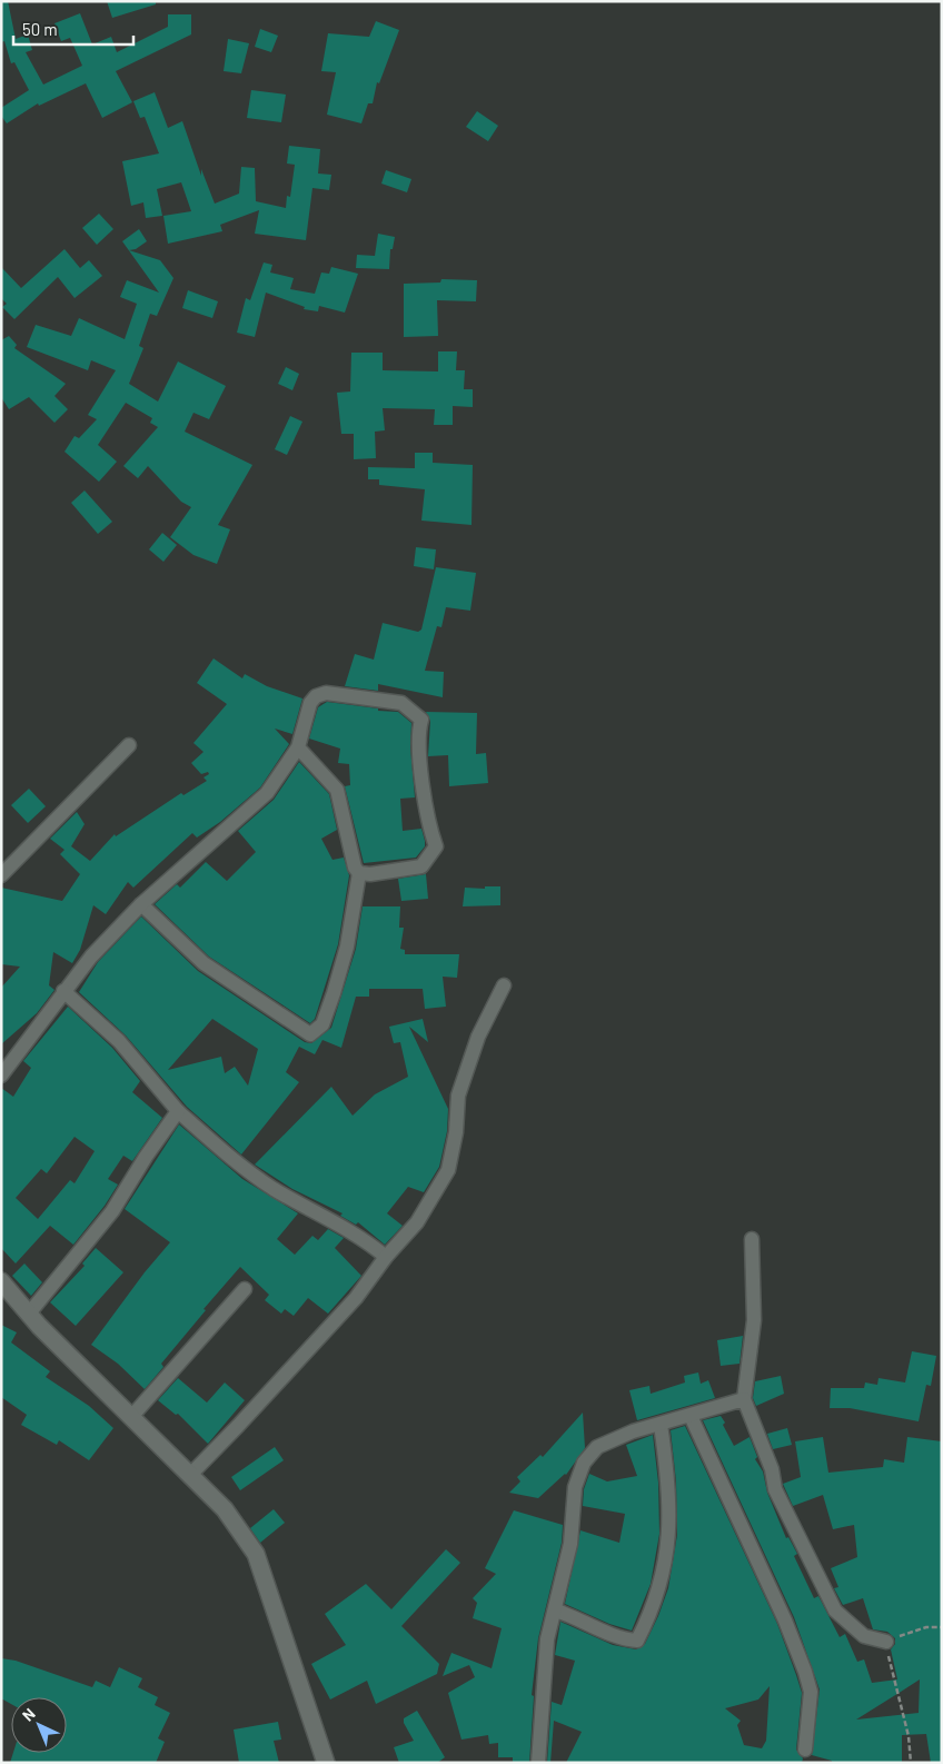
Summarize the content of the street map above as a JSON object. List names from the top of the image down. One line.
{"scale_bar":"50 m","north":"top left"}
